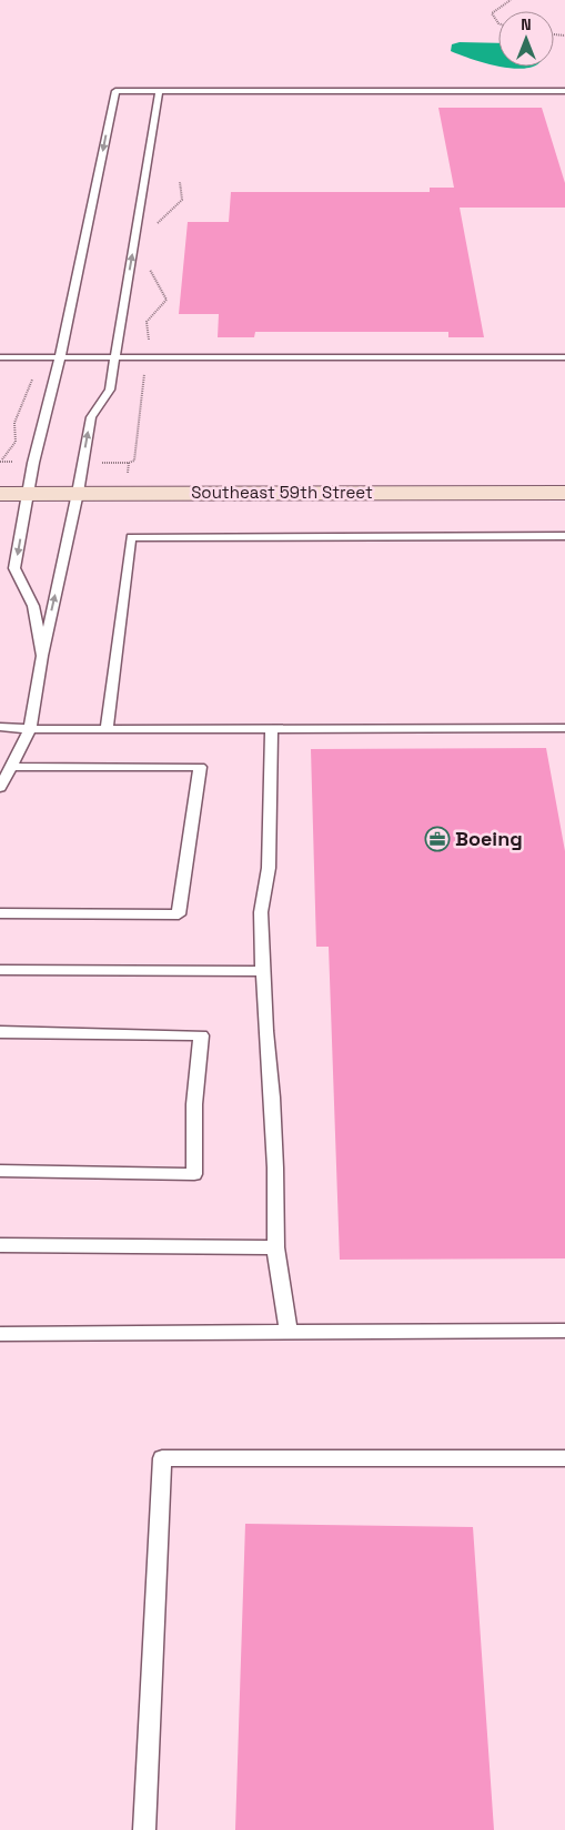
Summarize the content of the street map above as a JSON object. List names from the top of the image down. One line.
{"streets":{"main road":["Southeast 59th Street"]},"places":{"office":["Boeing"]},"north":"top"}
